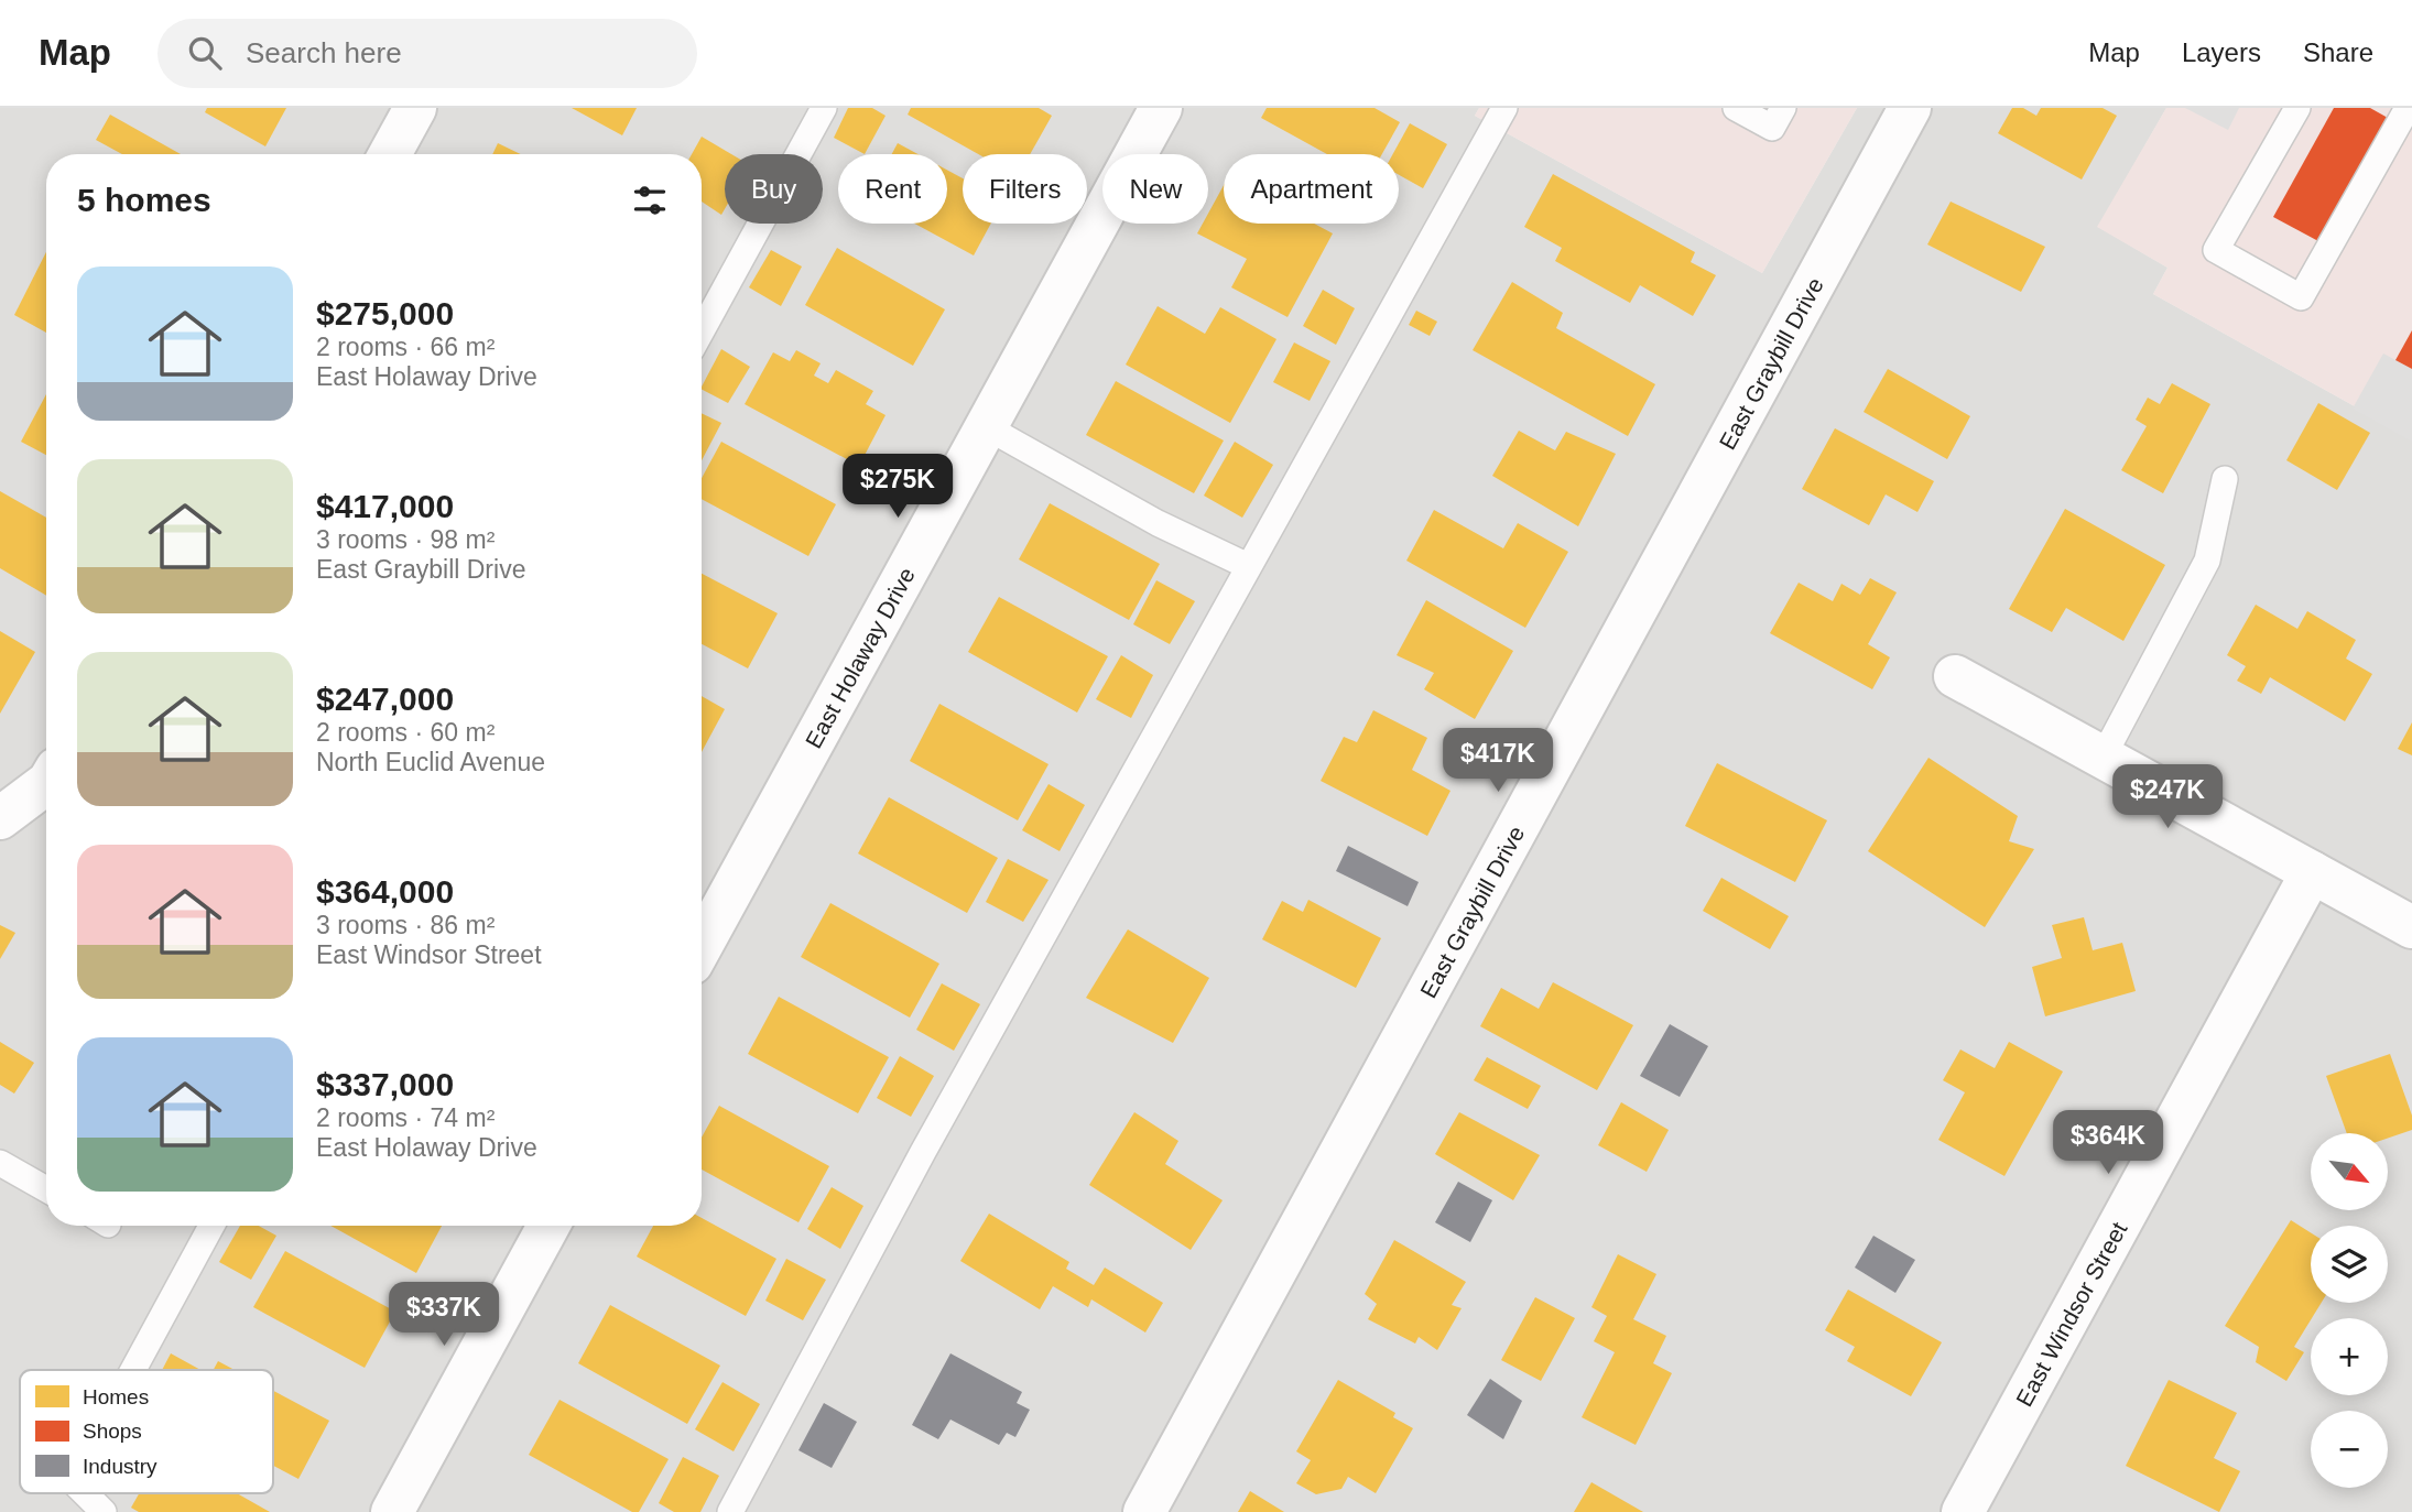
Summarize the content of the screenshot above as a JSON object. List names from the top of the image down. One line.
{"streets":{"street":["East Graybill Drive","East Holaway Drive","East Windsor Street"]},"legend":["Homes","Shops","Industry"],"north":"bottom right","page":{"header":"Map","search":"Search here","nav":["Map","Layers","Share"],"chip":["Buy","Rent","Filters","New","Apartment"],"heading":"5 homes","list":[{"name":"$275,000","note":"2 rooms · 66 m² · East Holaway Drive"},{"name":"$417,000","note":"3 rooms · 98 m² · East Graybill Drive"},{"name":"$247,000","note":"2 rooms · 60 m² · North Euclid Avenue"},{"name":"$364,000","note":"3 rooms · 86 m² · East Windsor Street"},{"name":"$337,000","note":"2 rooms · 74 m² · East Holaway Drive"}],"price":["$275K","$417K","$247K","$364K","$337K"],"map_buttons":["+","−"]}}
